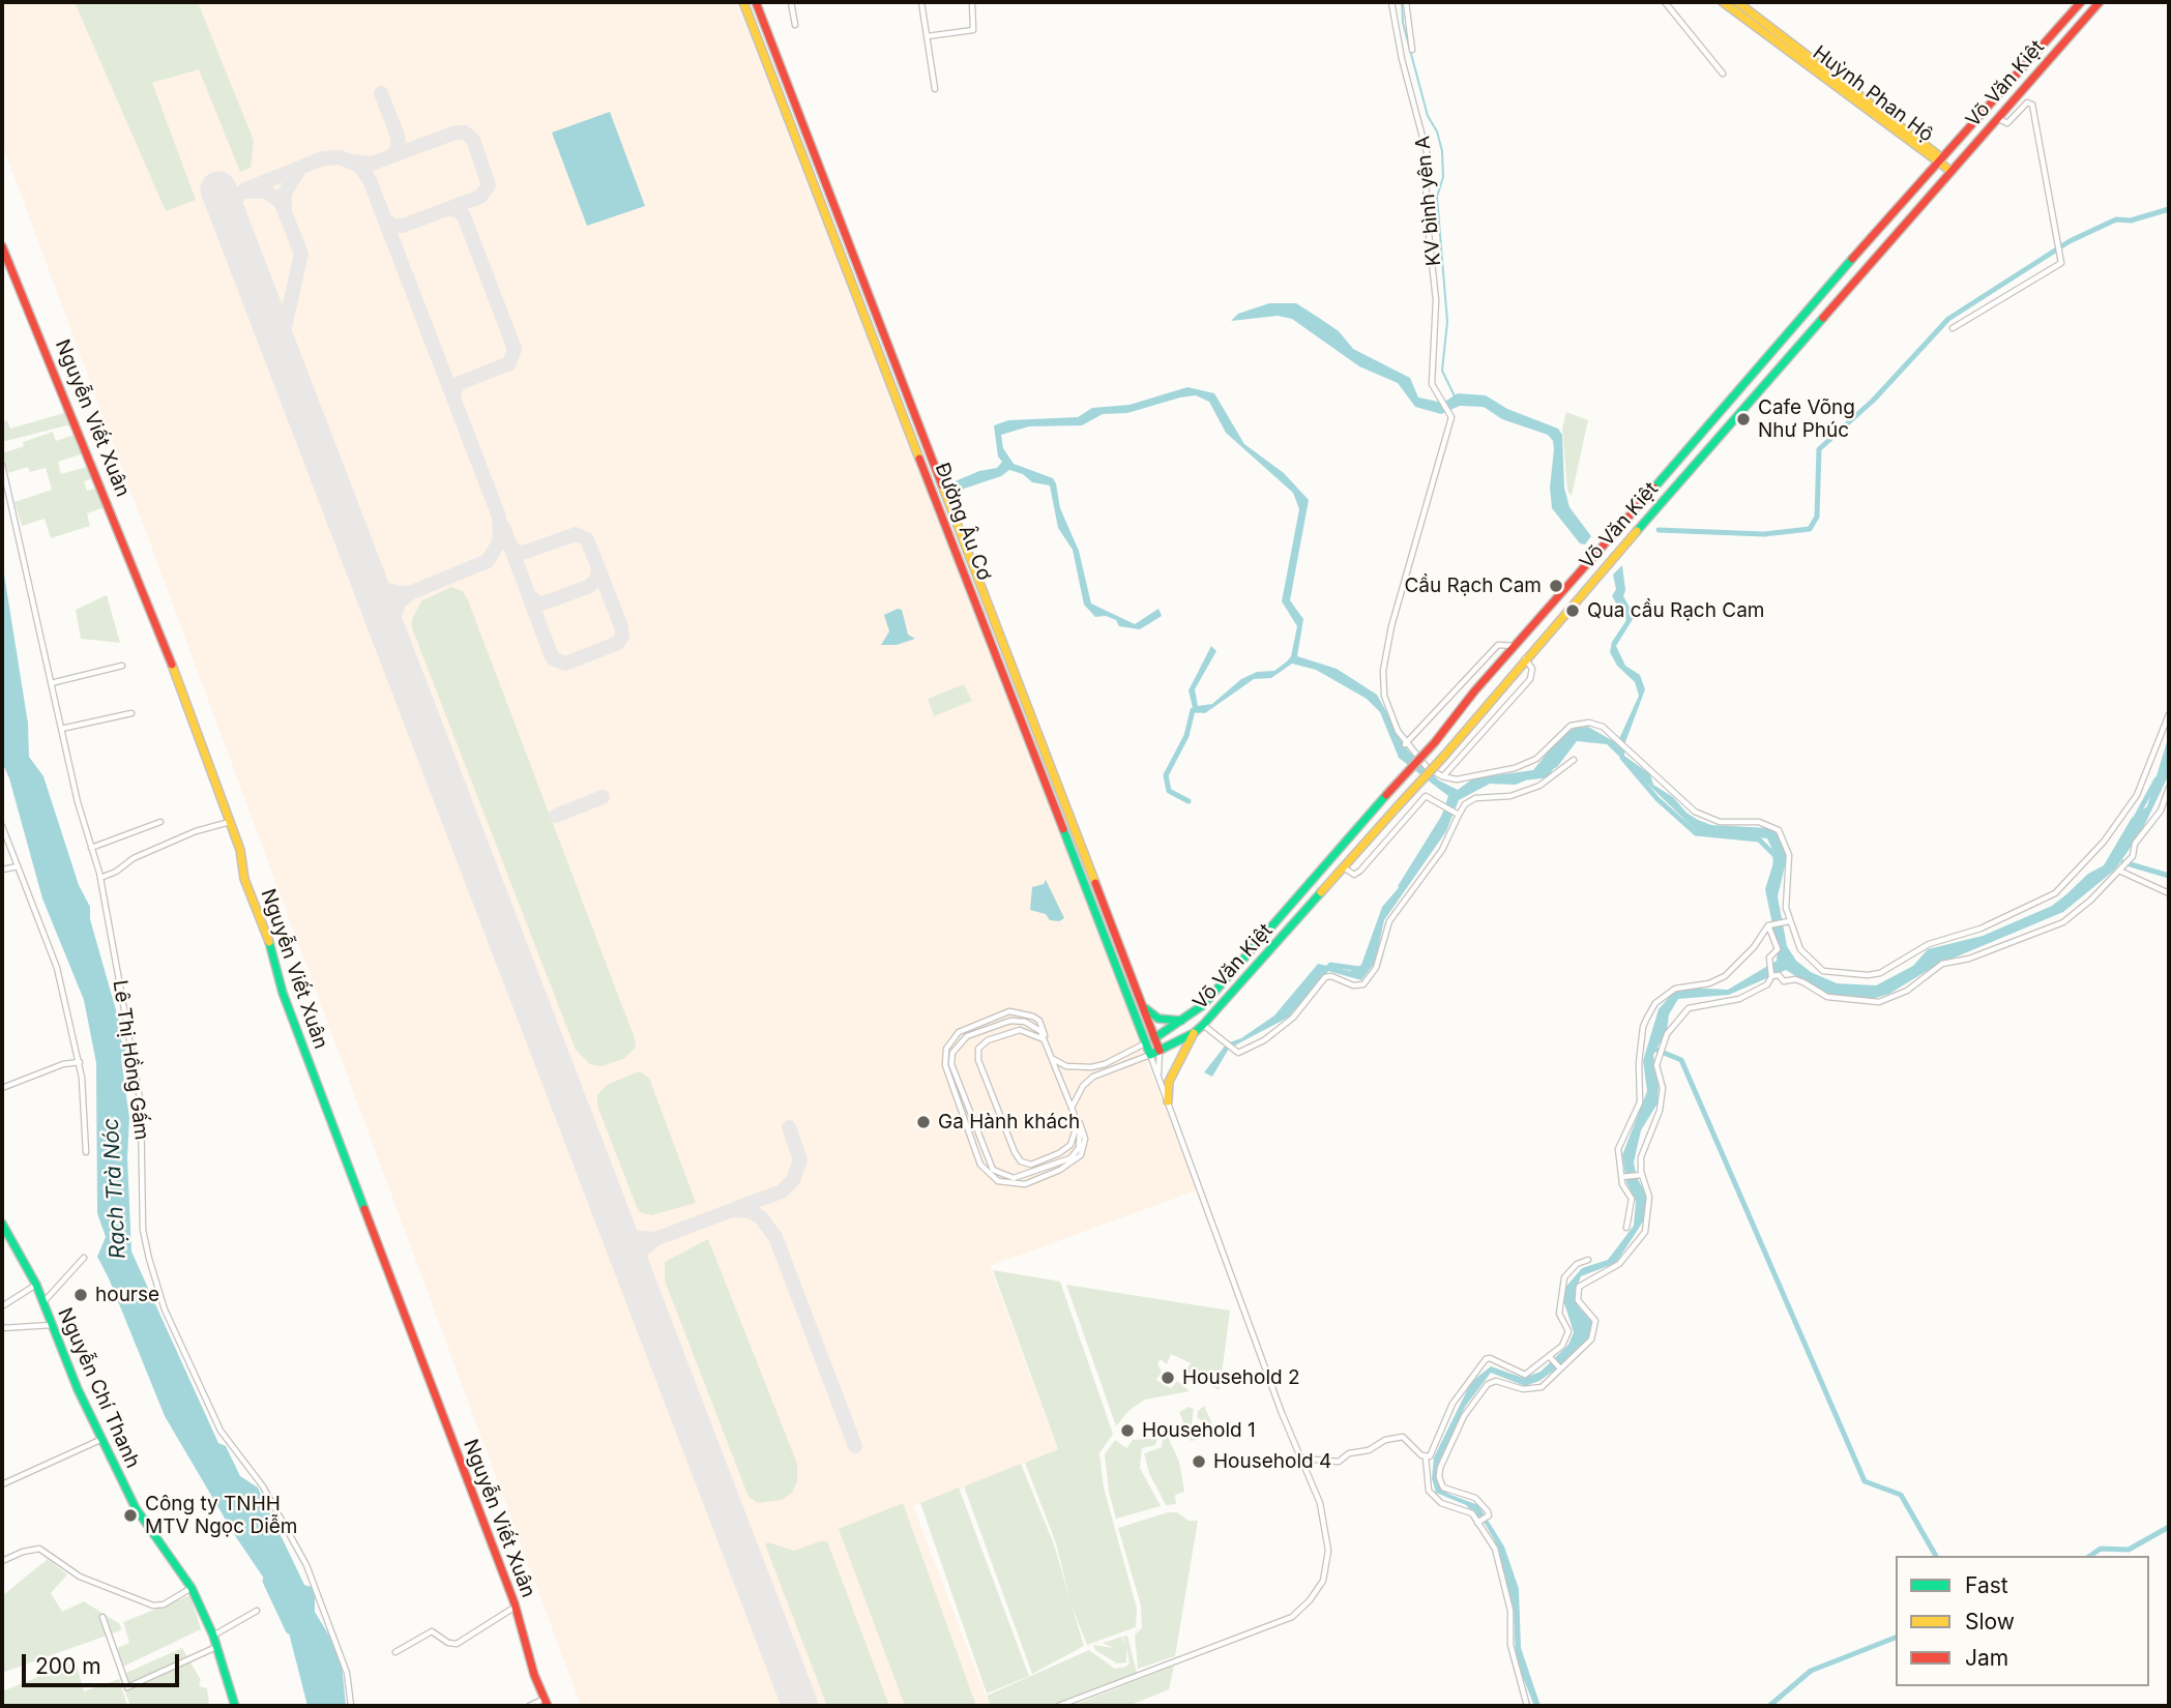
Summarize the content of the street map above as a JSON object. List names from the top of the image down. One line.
{"streets":{"street":["Võ Văn Kiệt","Huỳnh Phan Hộ","KV bình yên A","Nguyễn Viết Xuân","Đường Âu Cơ","Lê Thị Hồng Gấm","Nguyễn Chí Thanh"]},"crossings":[["Võ Văn Kiệt","Huỳnh Phan Hộ"],["Võ Văn Kiệt","Đường Âu Cơ"]],"water":["Rạch Trà Nóc"],"places":["Cafe Võng Như Phúc","Cầu Rạch Cam","Qua cầu Rạch Cam","Ga Hành khách","hourse","Household 2","Household 1","Household 4","Công ty TNHH MTV Ngọc Diễm"],"legend":["Fast","Slow","Jam"],"scale_bar":"200 m"}
